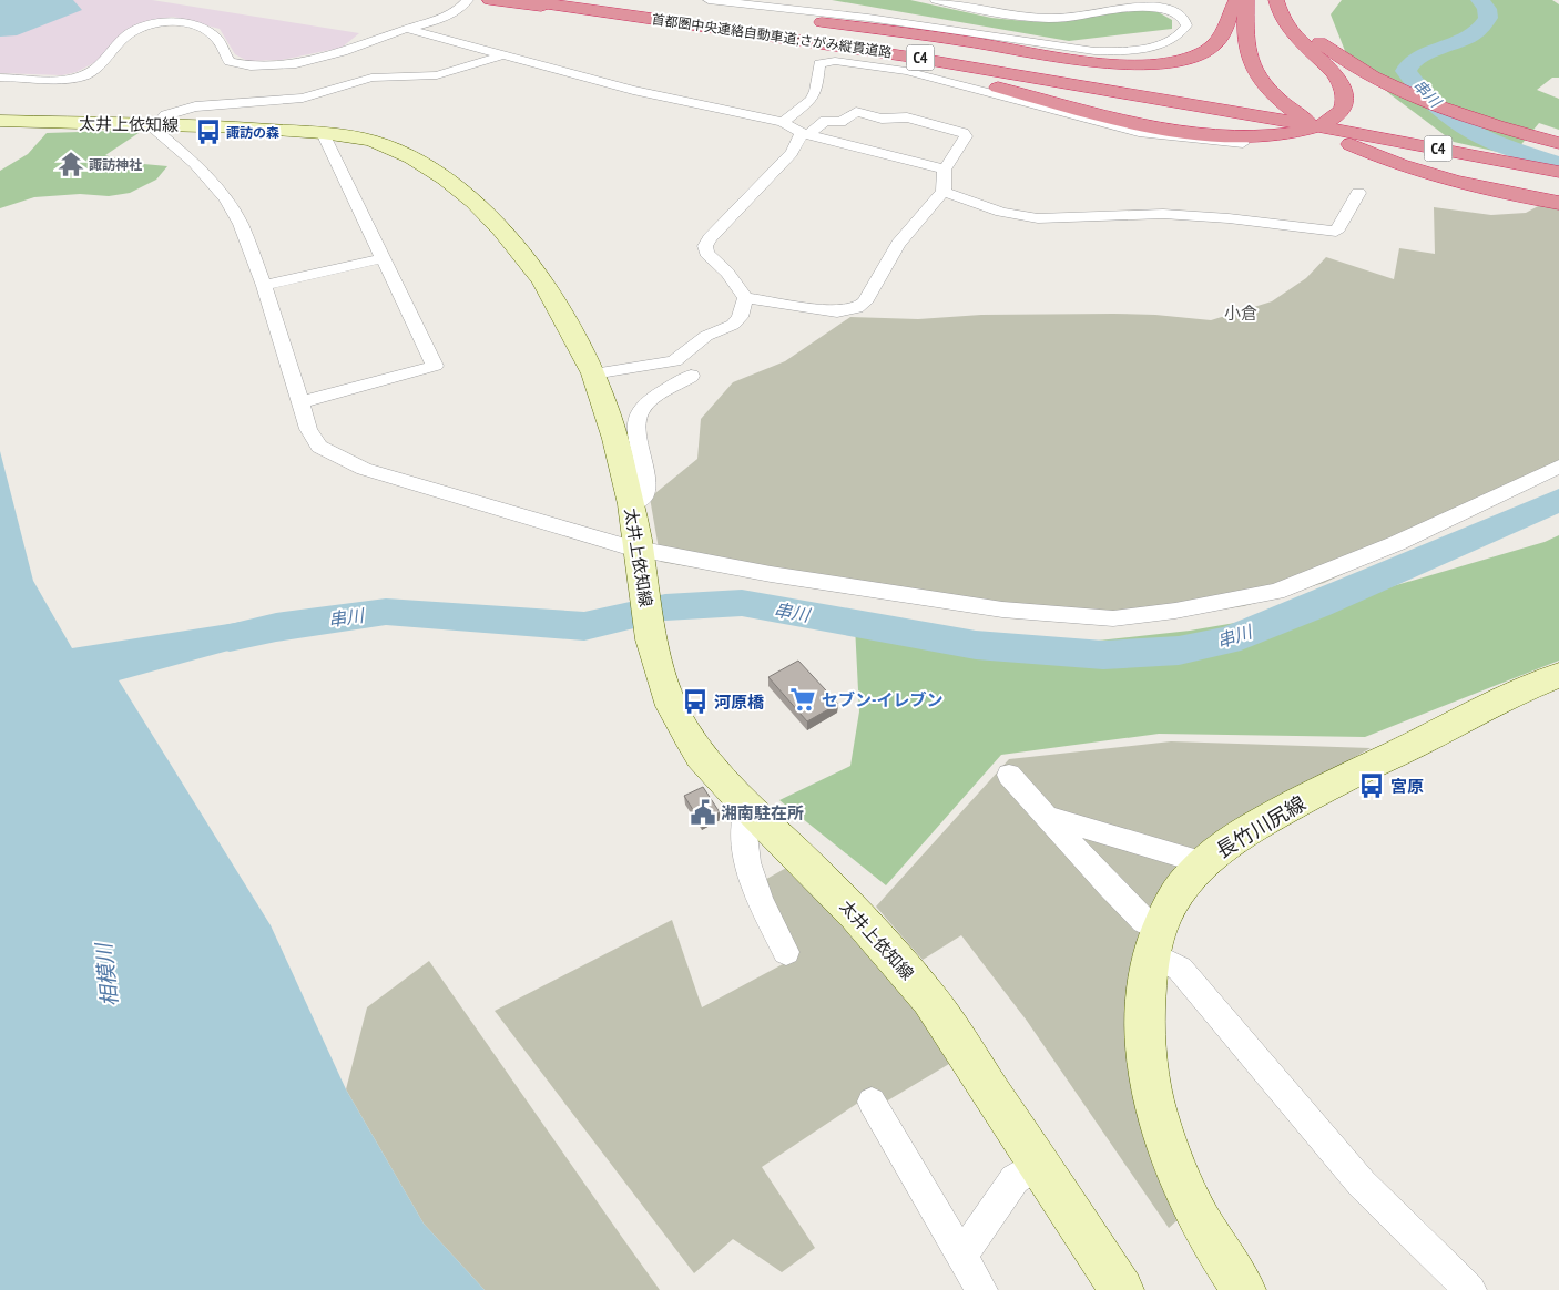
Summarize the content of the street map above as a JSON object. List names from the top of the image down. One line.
{"streets":{"highway":["首都圏中央連絡自動車道;さがみ縦貫道路","C4"],"main road":["太井上依知線","長竹川尻線"]},"crossings":[["首都圏中央連絡自動車道;さがみ縦貫道路","C4"]],"districts":["小倉"],"water":["串川","相模川"],"places":{"bus stop":["諏訪の森","河原橋","宮原"],"temple":["諏訪神社"],"supermarket":["セブン-イレブン"],"public building":["湘南駐在所"]}}
